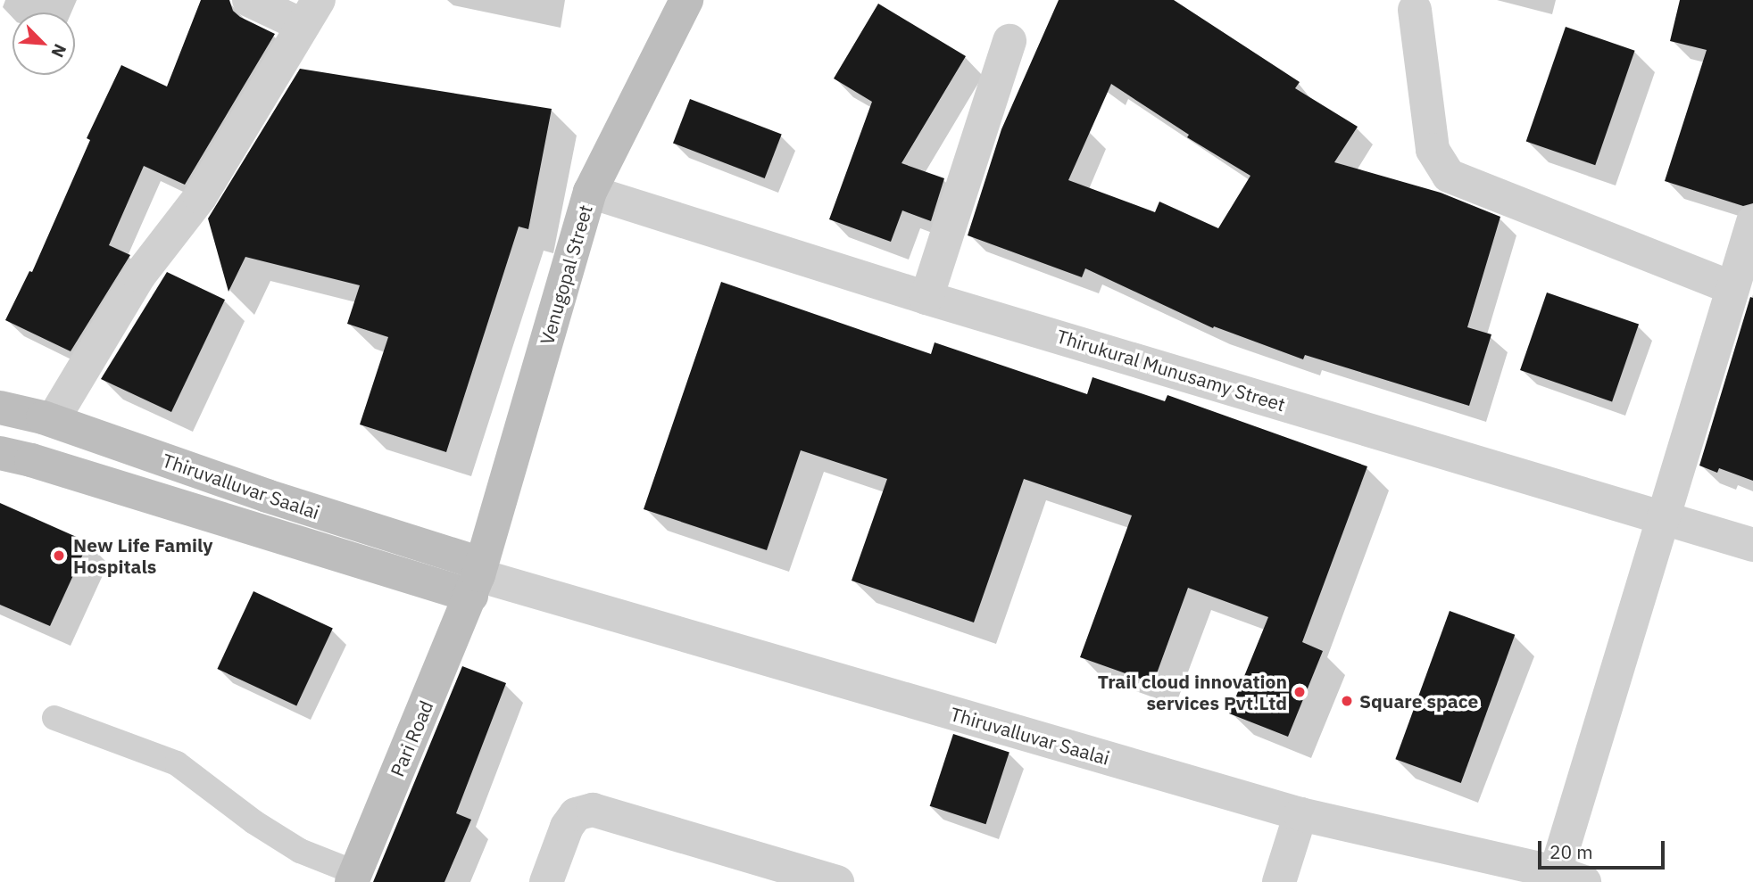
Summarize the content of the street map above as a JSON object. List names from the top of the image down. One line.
{"streets":{"main road":["Venugopal Street","Thiruvalluvar Saalai","Pari Road"],"street":["Thirukural Munusamy Street"]},"crossings":[["Venugopal Street","Thirukural Munusamy Street"],["Venugopal Street","Thiruvalluvar Saalai"],["Venugopal Street","Pari Road"],["Thiruvalluvar Saalai","Pari Road"]],"places":["New Life Family Hospitals","Trail cloud innovation services Pvt.Ltd","Square space"],"scale_bar":"20 m","north":"bottom right"}
